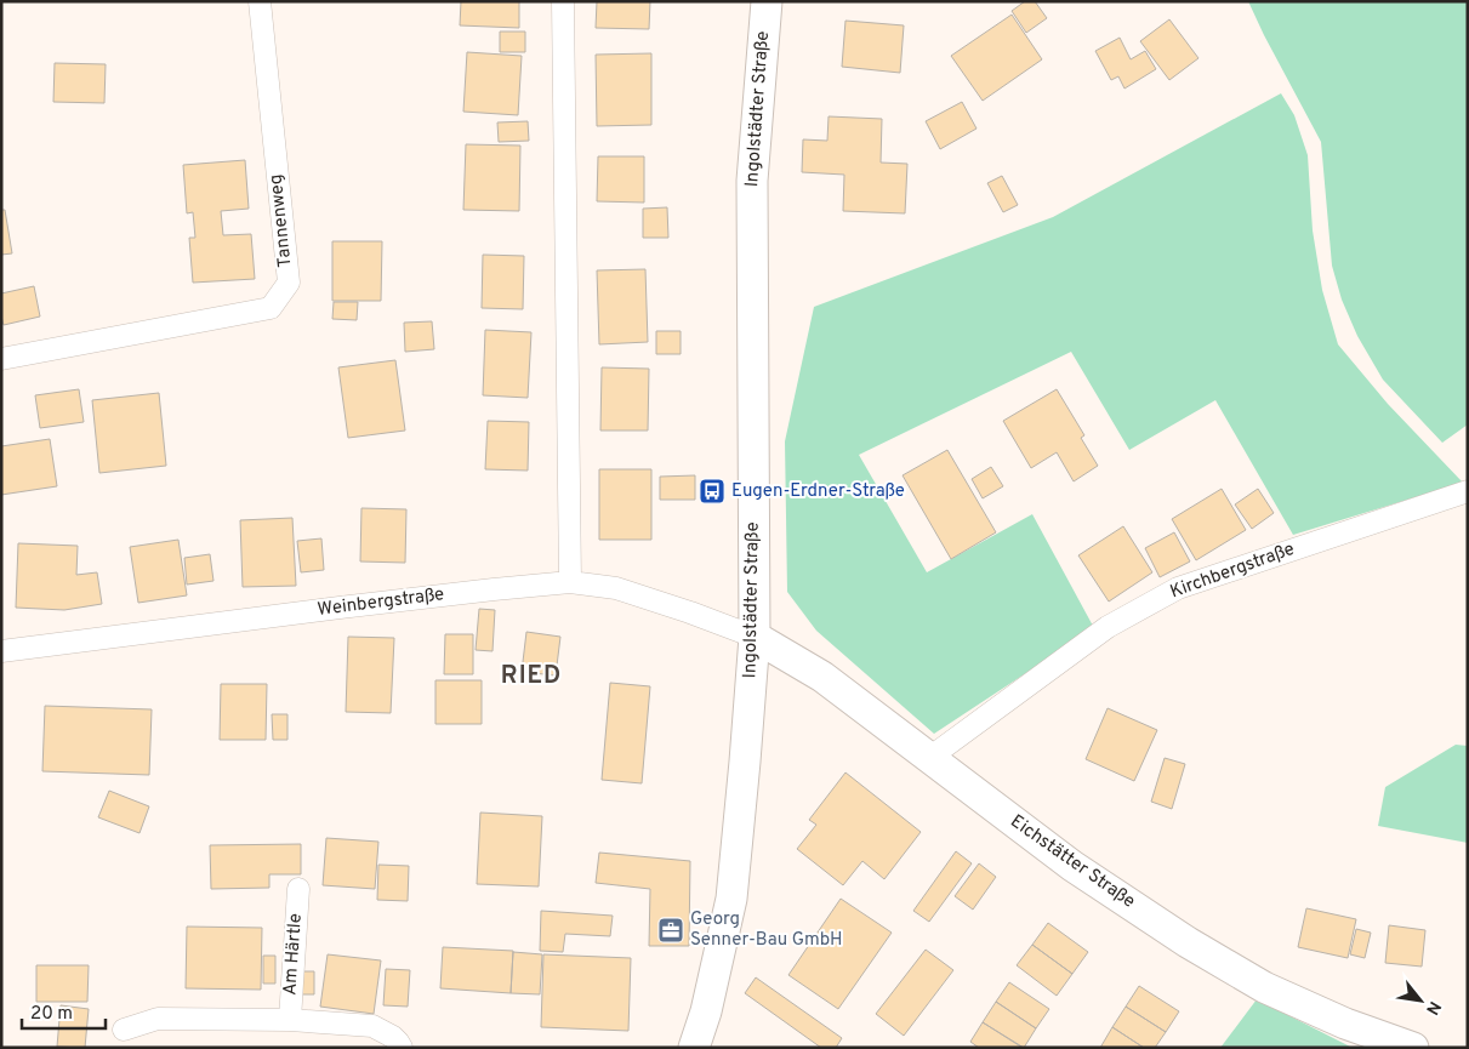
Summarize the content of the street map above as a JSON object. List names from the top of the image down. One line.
{"streets":{"main road":["Ingolstädter Straße","Eichstätter Straße"],"street":["Tannenweg","Kirchbergstraße","Weinbergstraße","Am Härtle"]},"crossings":[["Ingolstädter Straße","Weinbergstraße"],["Ingolstädter Straße","Eichstätter Straße"],["Kirchbergstraße","Eichstätter Straße"],["Weinbergstraße","Eichstätter Straße"]],"districts":["RIED"],"places":{"bus stop":["Eugen-Erdner-Straße"],"office":["Georg Senner-Bau GmbH"]},"scale_bar":"20 m","north":"bottom right"}
